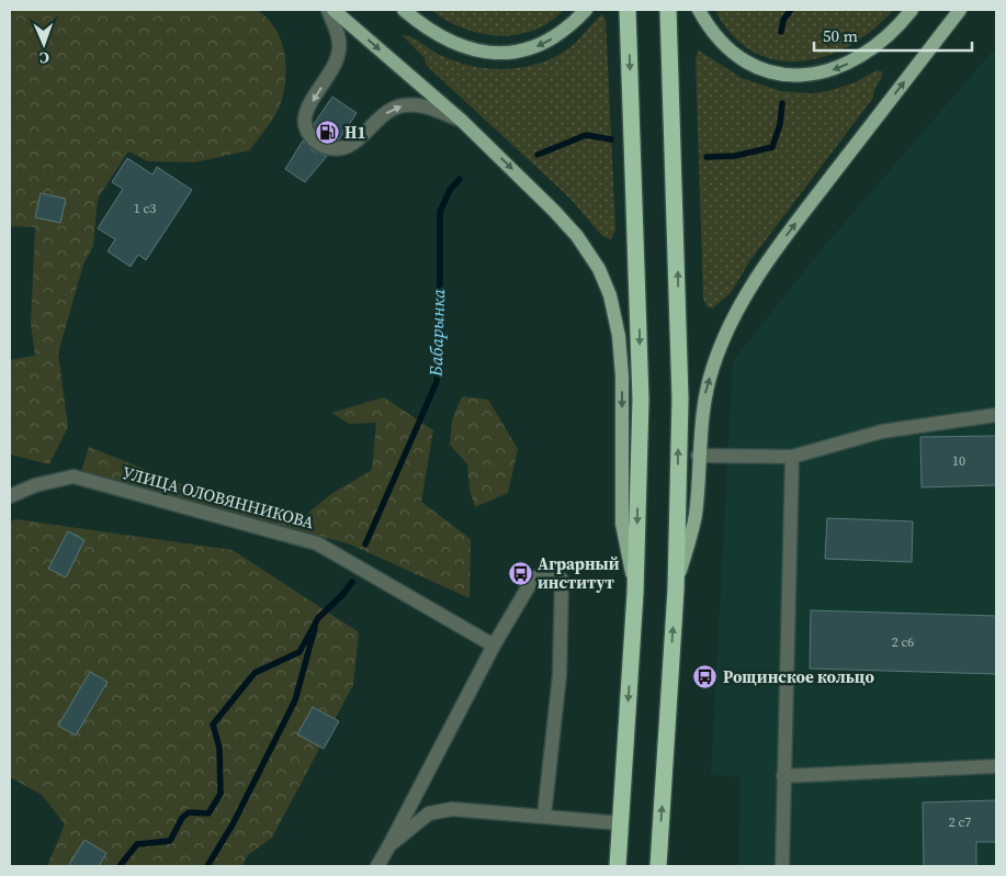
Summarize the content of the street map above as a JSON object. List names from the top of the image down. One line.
{"streets":{"street":["УЛИЦА ОЛОВЯННИКОВА"]},"water":["Бабарынка"],"places":{"fuel station":["Н1"],"bus stop":["Аграрный институт","Рощинское кольцо"]},"house_numbers":["1 с3","10","2 с6","2 с7"],"scale_bar":"50 m","north":"bottom"}
